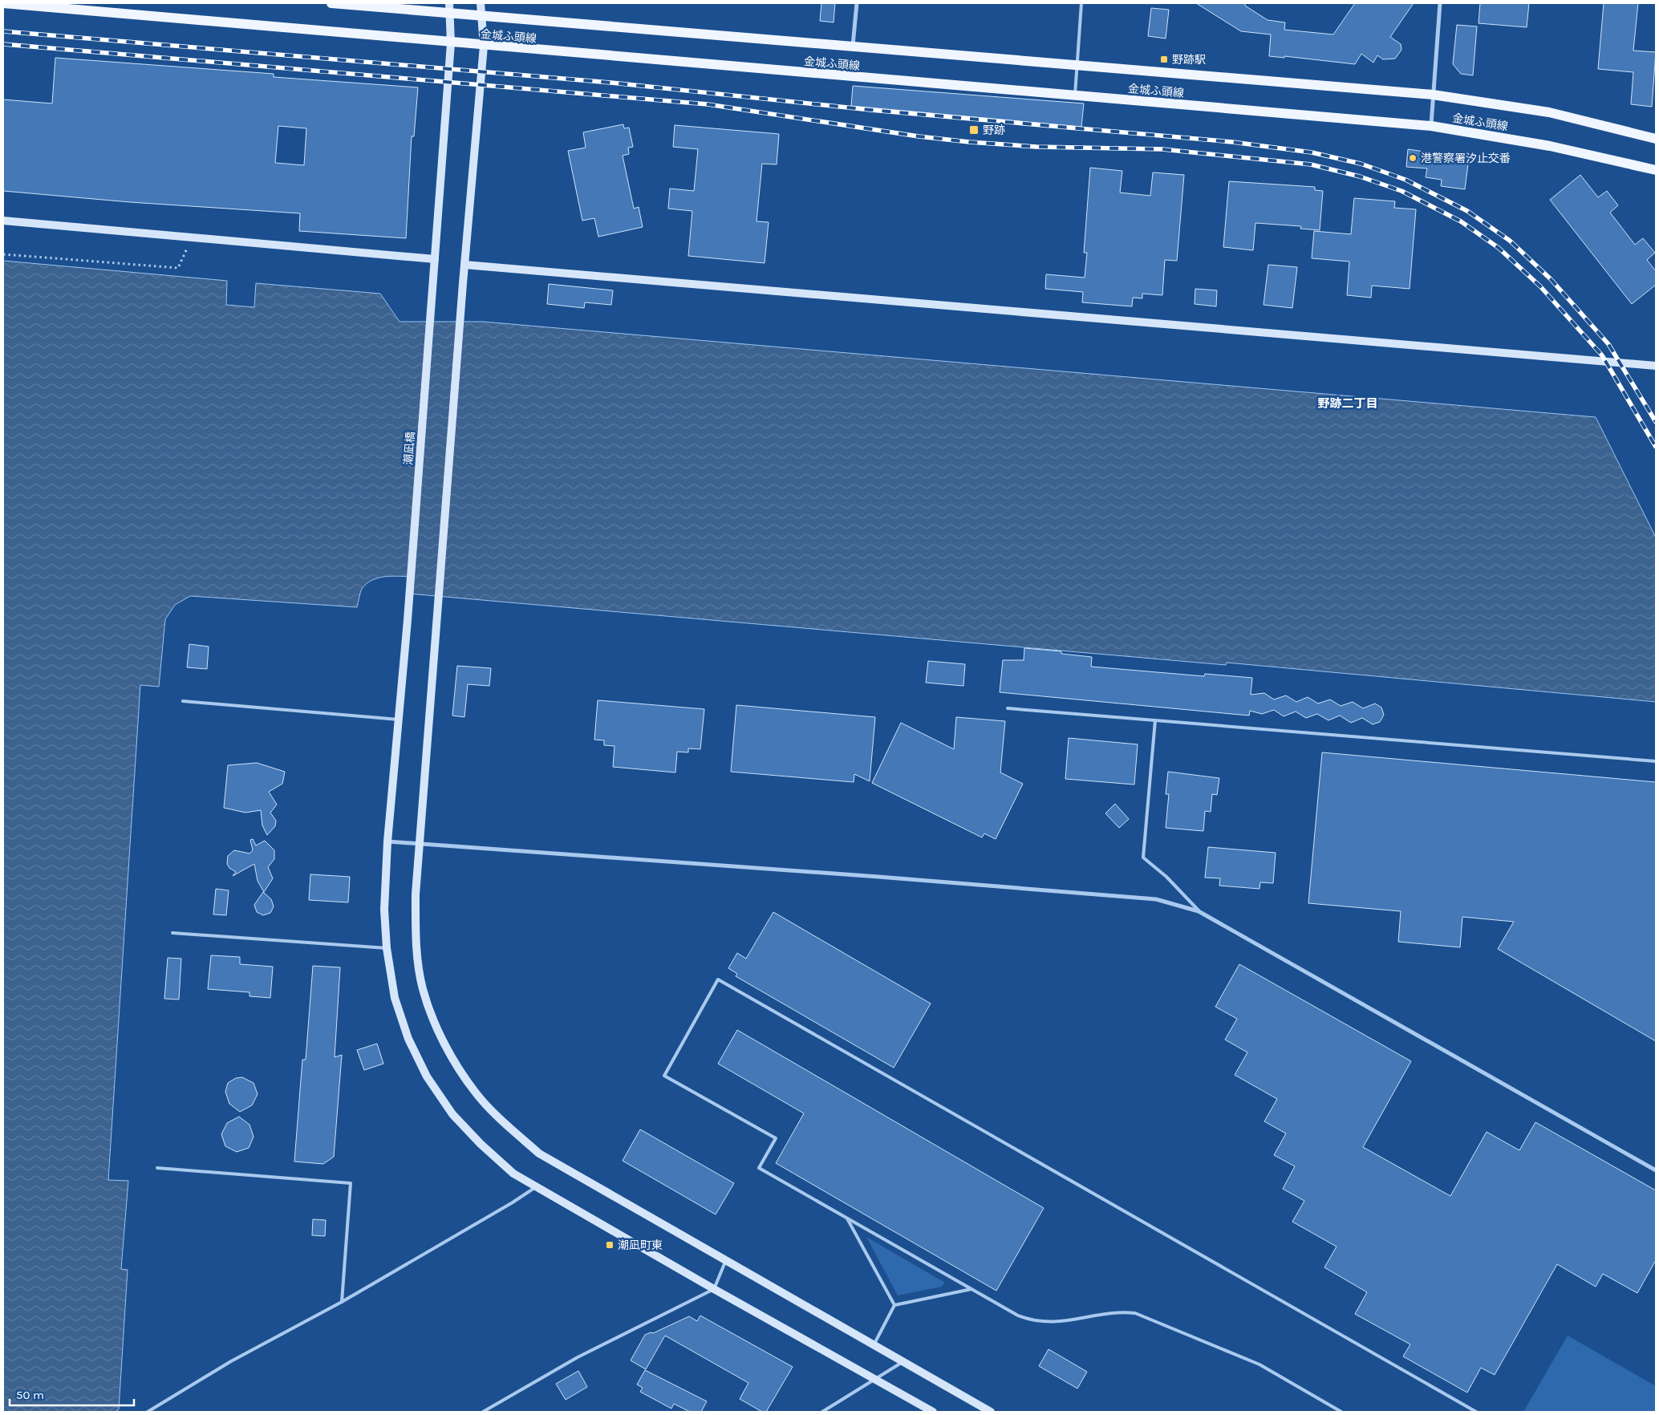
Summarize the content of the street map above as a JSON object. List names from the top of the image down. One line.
{"streets":{"main road":["金城ふ頭線"],"street":["潮凪橋"]},"crossings":[["金城ふ頭線","潮凪橋"]],"districts":["野跡二丁目"],"places":{"transit":["野跡駅","野跡","潮凪町東"],"other":["港警察署汐止交番"]},"scale_bar":"50 m"}
